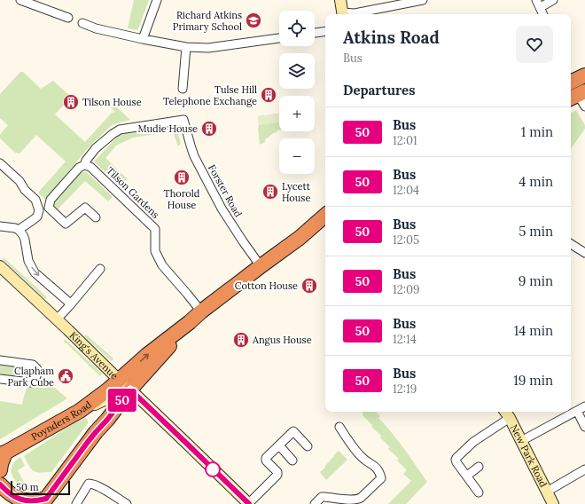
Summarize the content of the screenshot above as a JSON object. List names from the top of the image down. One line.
{"streets":{"highway":["Poynders Road"],"main road":["King's Avenue","New Park Road"],"street":["Forster Road","Tilson Gardens"]},"crossings":[["Forster Road","Tilson Gardens"],["King's Avenue","Poynders Road"]],"places":{"school or university":["Richard Atkins Primary School"],"building":["Tulse Hill Telephone Exchange","Tilson House","Mudie House","Thorold House","Lycett House","Cotton House","Angus House"],"public building":["Clapham Park Cube"]},"lines":["bus line 50"],"scale_bar":"50 m","page":{"on_map":"50","map_buttons":["+","−"],"heading":[["Atkins Road","Bus"],"Departures"],"list":[{"mark":"50","name":"Bus","note":"12:01","value":"1 min"},{"mark":"50","name":"Bus","note":"12:04","value":"4 min"},{"mark":"50","name":"Bus","note":"12:05","value":"5 min"},{"mark":"50","name":"Bus","note":"12:09","value":"9 min"},{"mark":"50","name":"Bus","note":"12:14","value":"14 min"},{"mark":"50","name":"Bus","note":"12:19","value":"19 min"}],"scale":"50 m"}}
